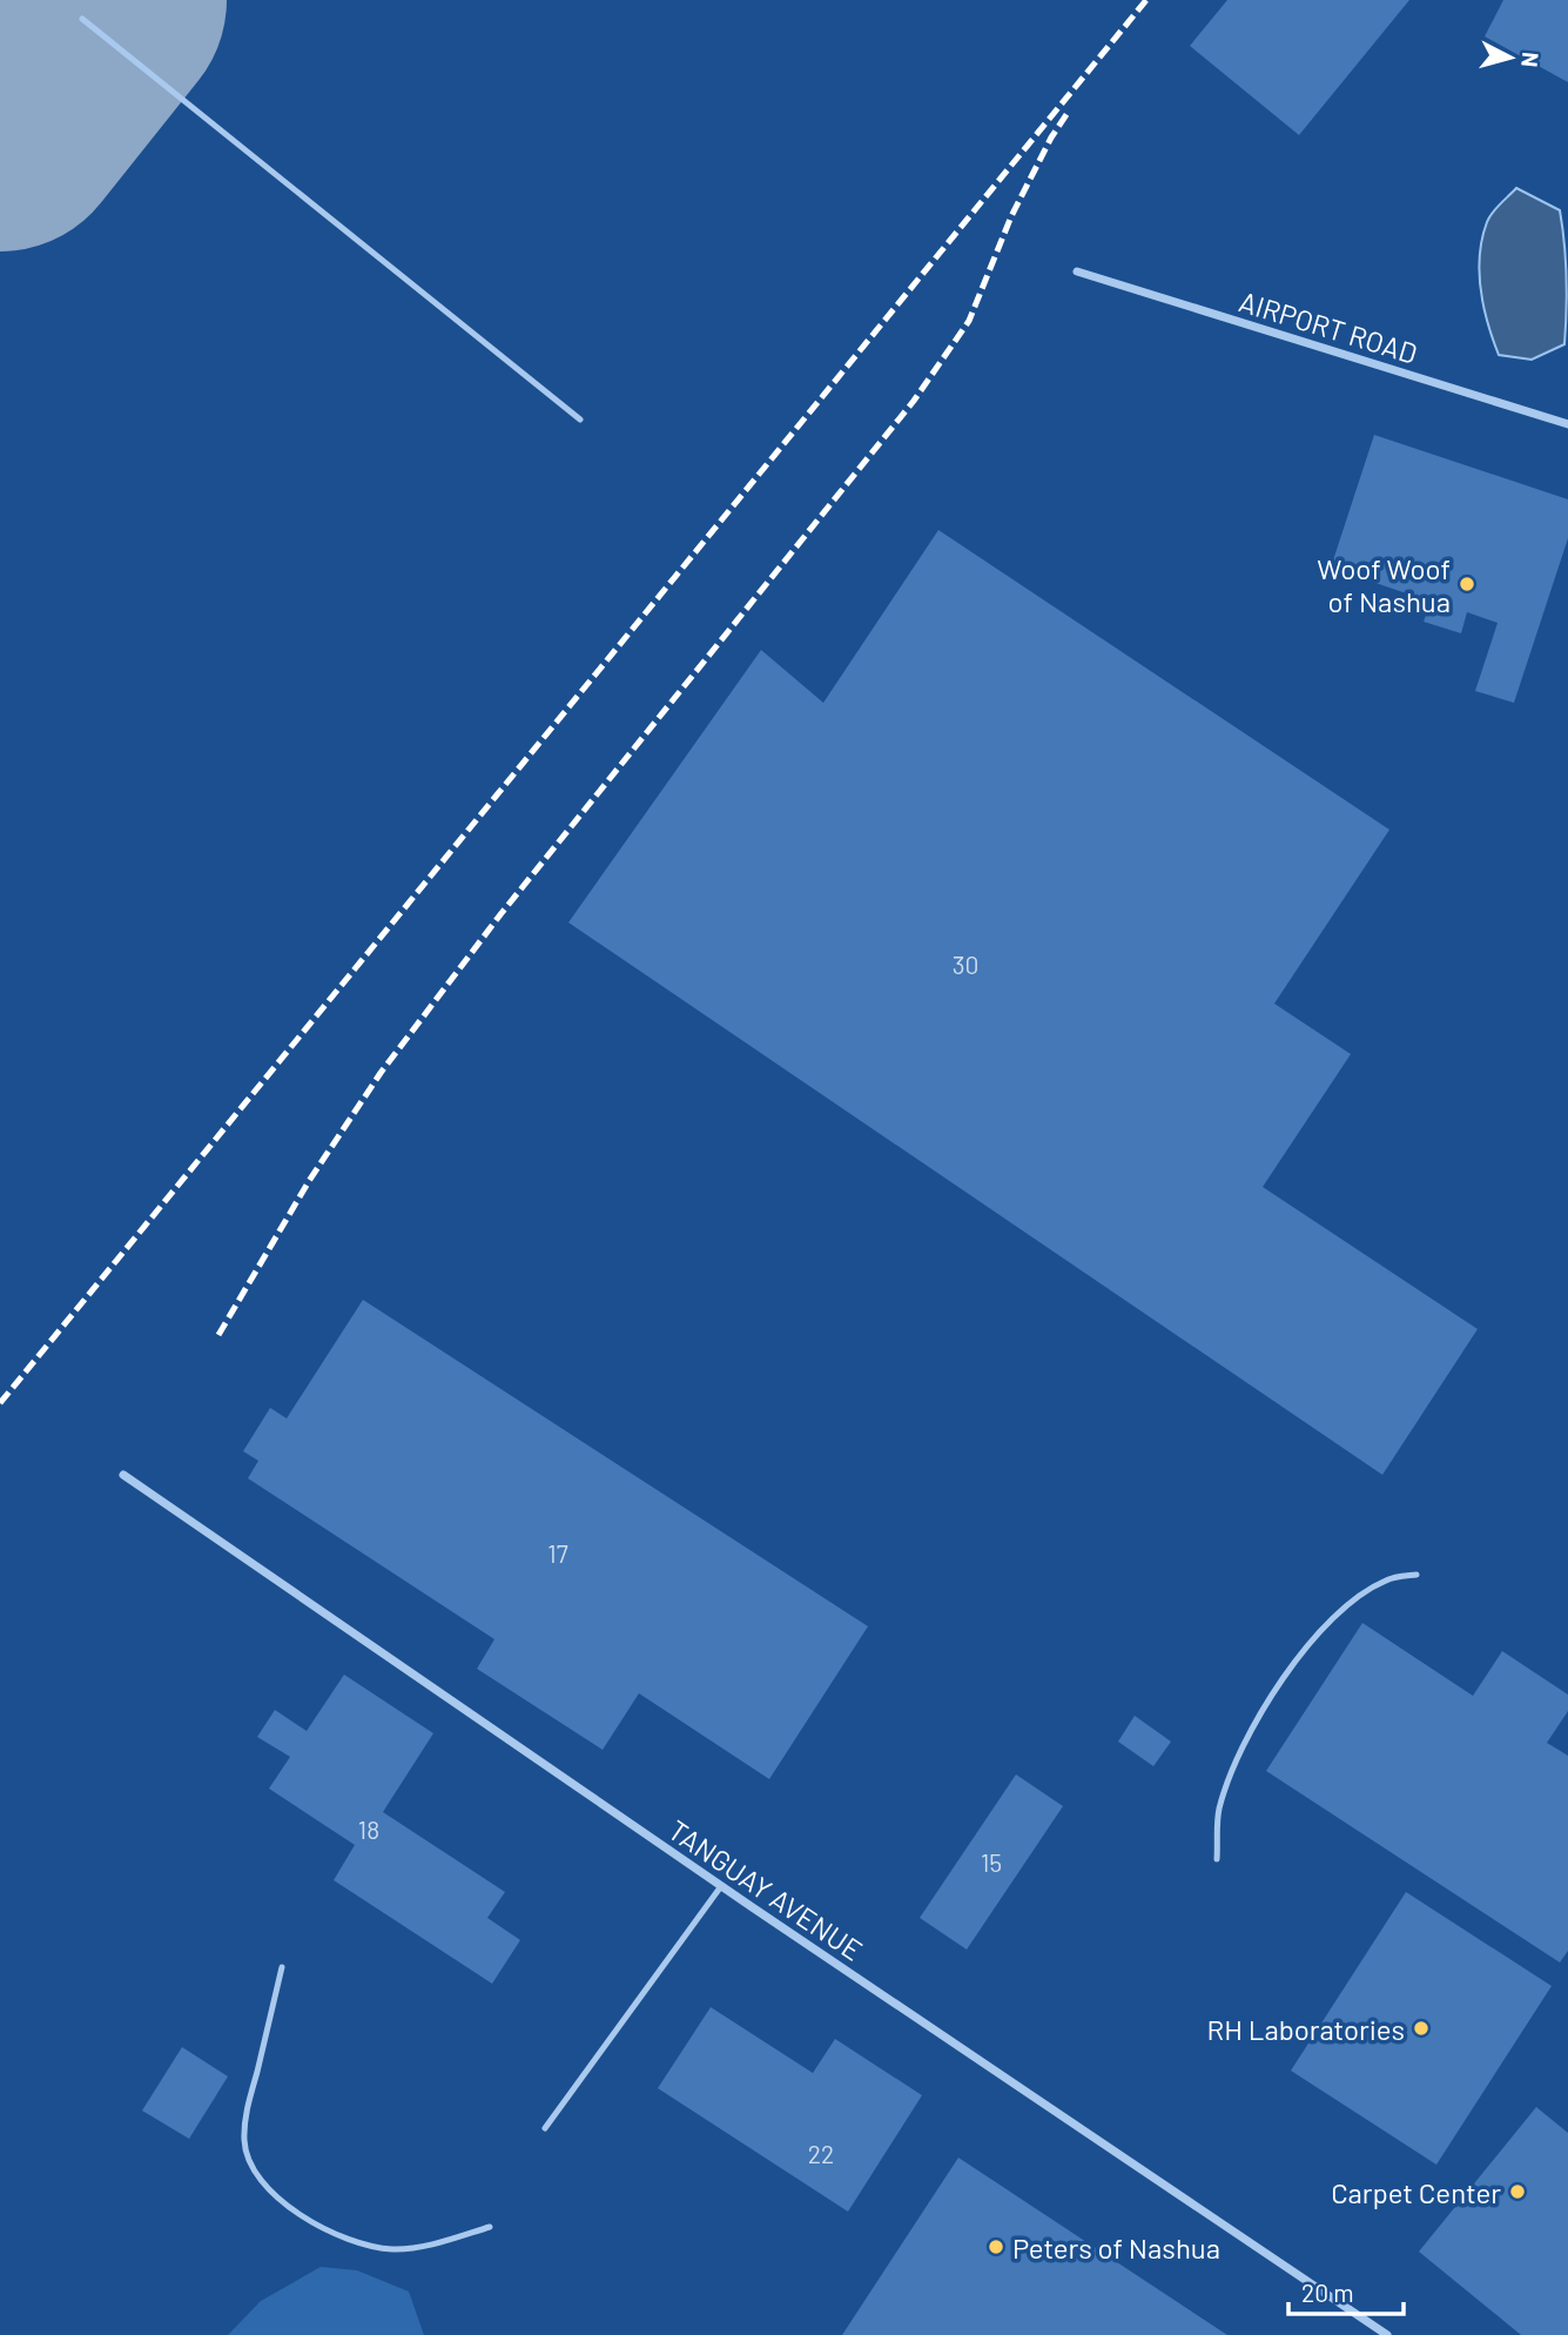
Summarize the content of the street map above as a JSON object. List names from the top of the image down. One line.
{"streets":{"street":["AIRPORT ROAD","TANGUAY AVENUE"]},"places":["Woof Woof of Nashua","RH Laboratories","Carpet Center","Peters of Nashua"],"house_numbers":["30","17","18","15","22"],"scale_bar":"20 m","north":"right"}
